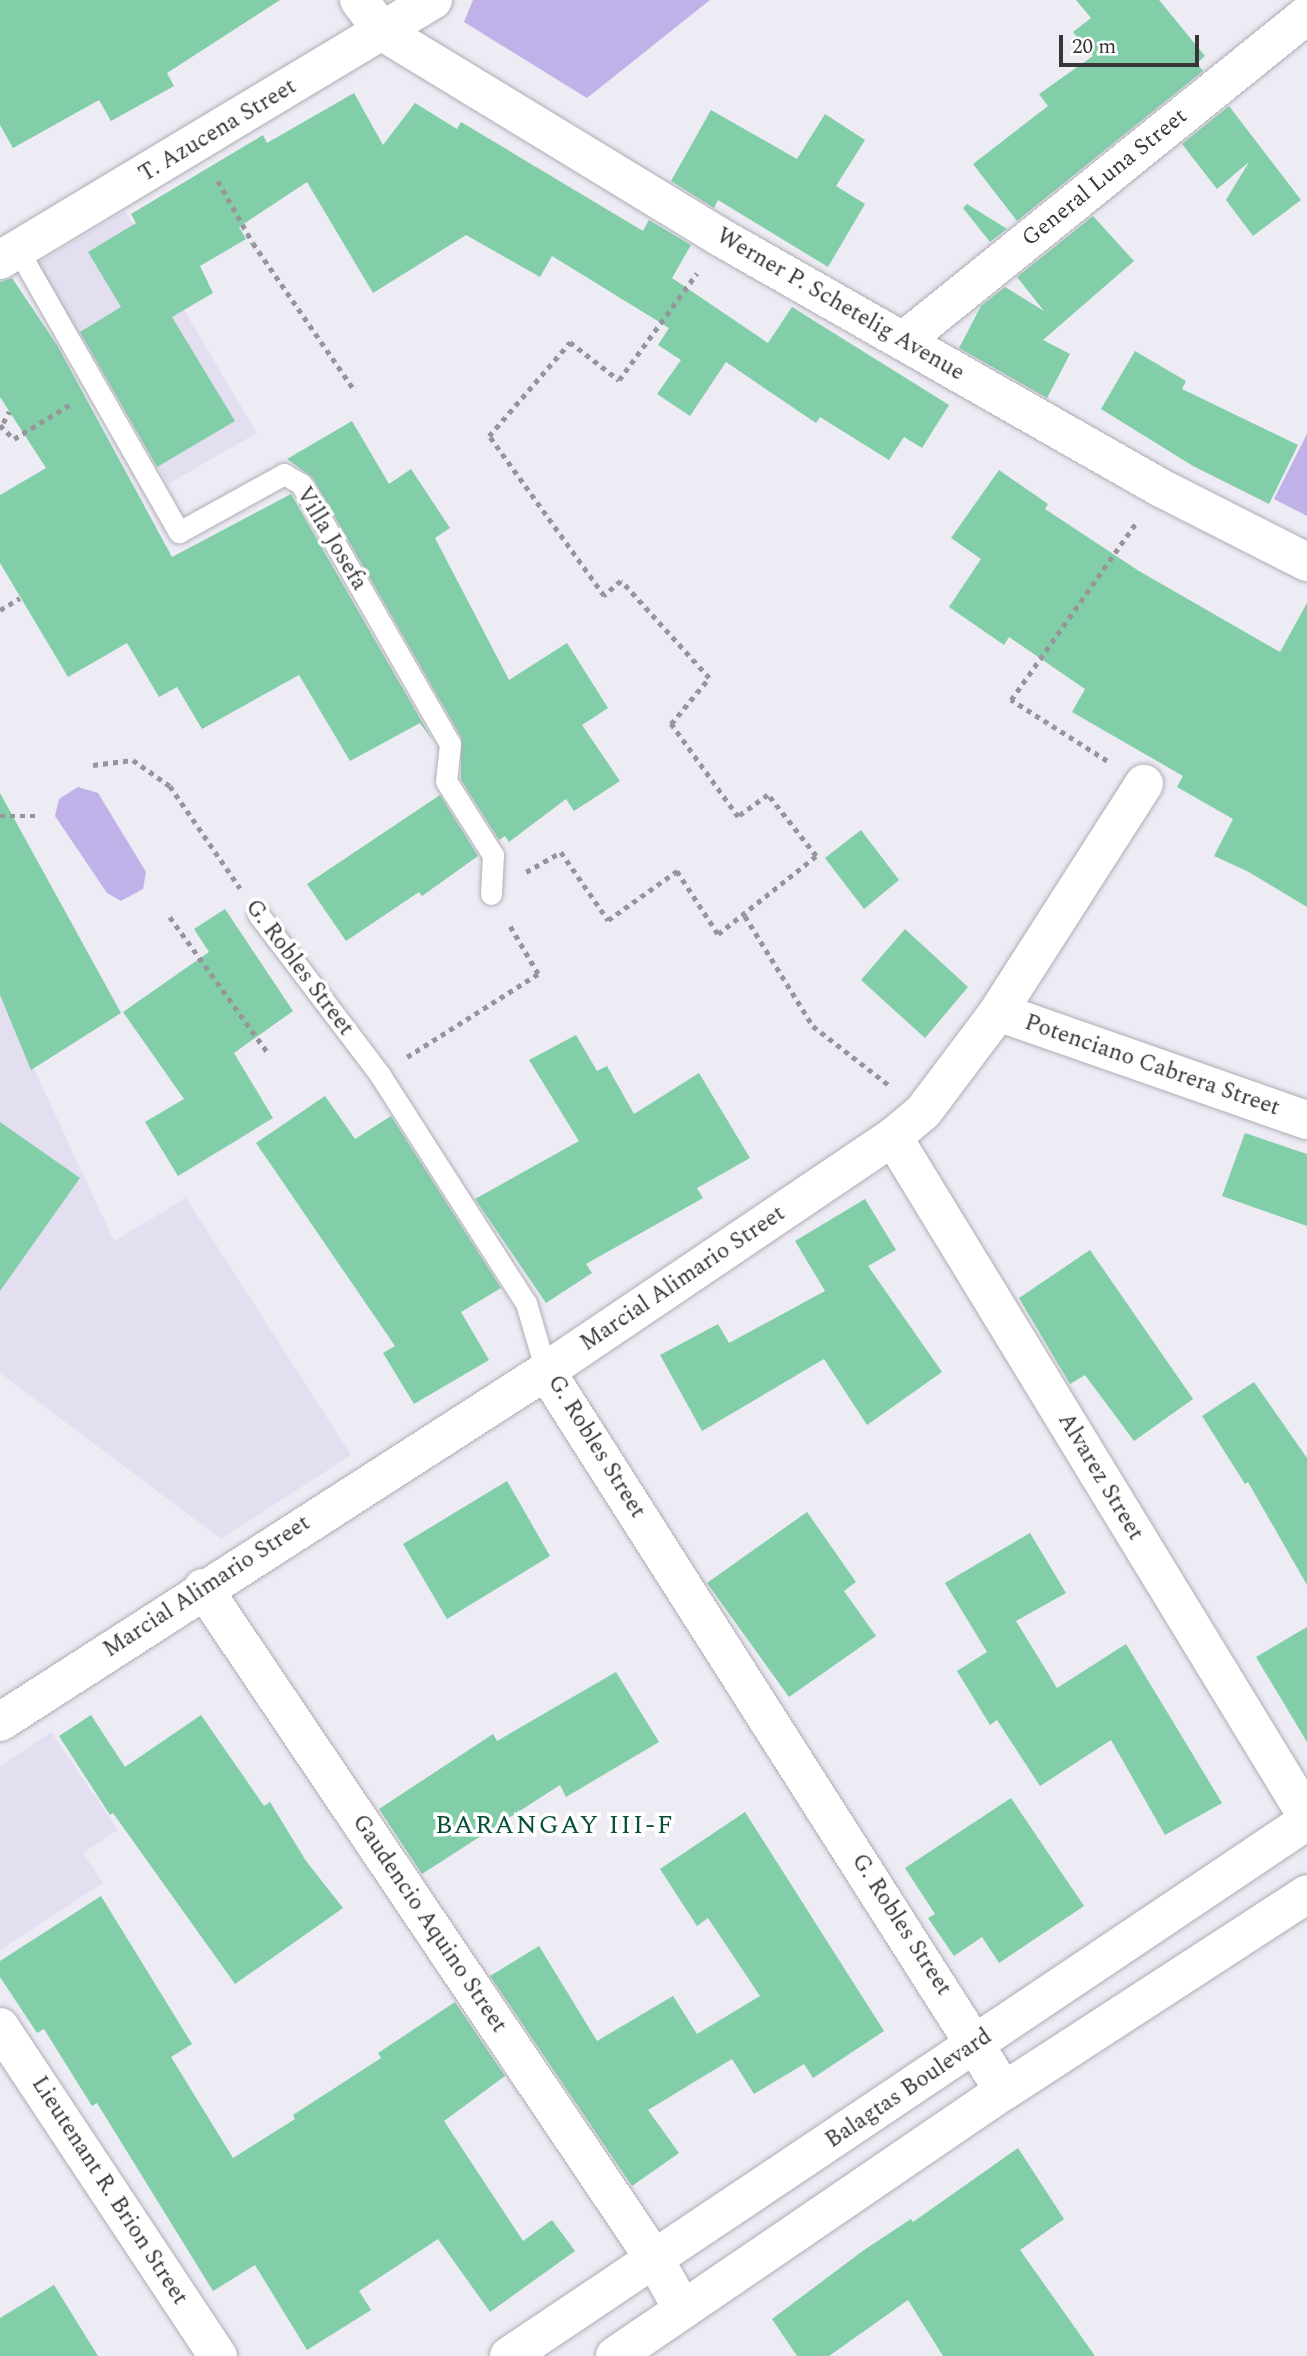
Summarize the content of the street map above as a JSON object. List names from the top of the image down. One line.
{"streets":{"street":["T. Azucena Street","General Luna Street","Werner P. Schetelig Avenue","G. Robles Street","Potenciano Cabrera Street","Marcial Alimario Street","Alvarez Street","Gaudencio Aquino Street","Balagtas Boulevard","Lieutenant R. Brion Street"],"lane":["Villa Josefa"]},"crossings":[["T. Azucena Street","Werner P. Schetelig Avenue"],["T. Azucena Street","Villa Josefa"],["General Luna Street","Werner P. Schetelig Avenue"],["G. Robles Street","Marcial Alimario Street"],["G. Robles Street","Balagtas Boulevard"],["Potenciano Cabrera Street","Marcial Alimario Street"],["Marcial Alimario Street","Alvarez Street"],["Marcial Alimario Street","Gaudencio Aquino Street"],["Alvarez Street","Balagtas Boulevard"],["Gaudencio Aquino Street","Balagtas Boulevard"]],"districts":["BARANGAY III-F"],"scale_bar":"20 m"}
